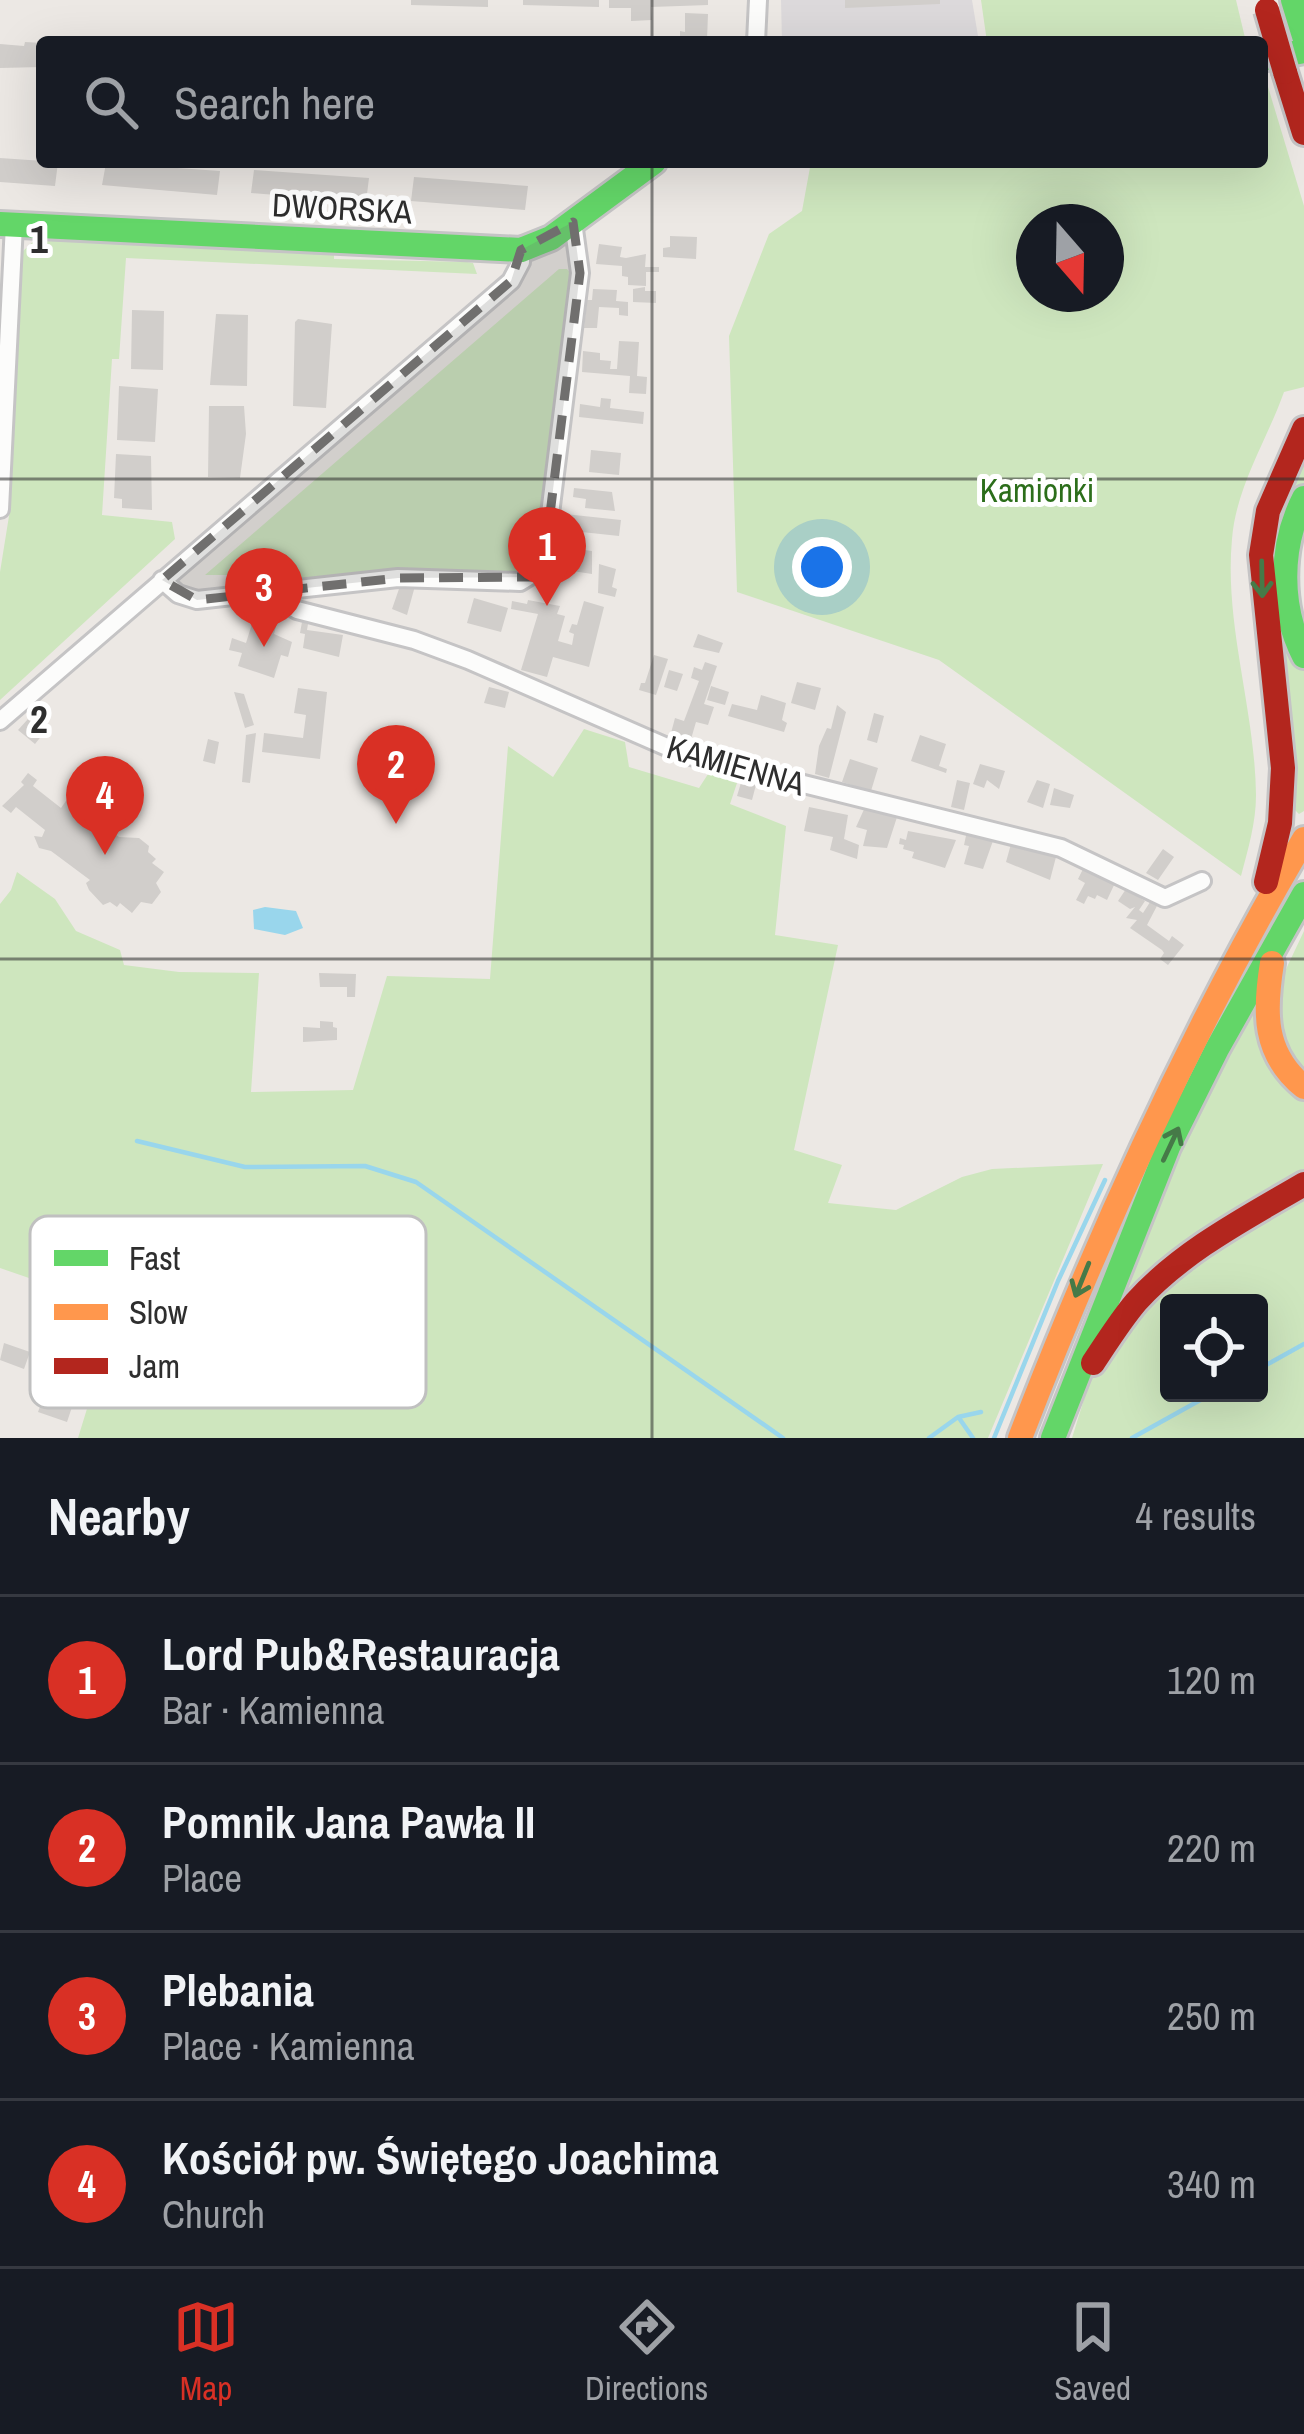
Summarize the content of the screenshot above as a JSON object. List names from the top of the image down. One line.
{"streets":{"main road":["DWORSKA"],"street":["KAMIENNA"]},"parks":["Kamionki"],"legend":["Fast","Slow","Jam"],"north":"bottom","page":{"search":"Search here","pins":["1","3","2","4"],"heading":["Nearby","4 results"],"list":[{"mark":"1","name":"Lord Pub&Restauracja","note":"Bar · Kamienna","value":"120 m"},{"mark":"2","name":"Pomnik Jana Pawła II","note":"Place","value":"220 m"},{"mark":"3","name":"Plebania","note":"Place · Kamienna","value":"250 m"},{"mark":"4","name":"Kościół pw. Świętego Joachima","note":"Church","value":"340 m"}],"nav":["Map","Directions","Saved"]},"grid":{"rows":["1","2"]}}
